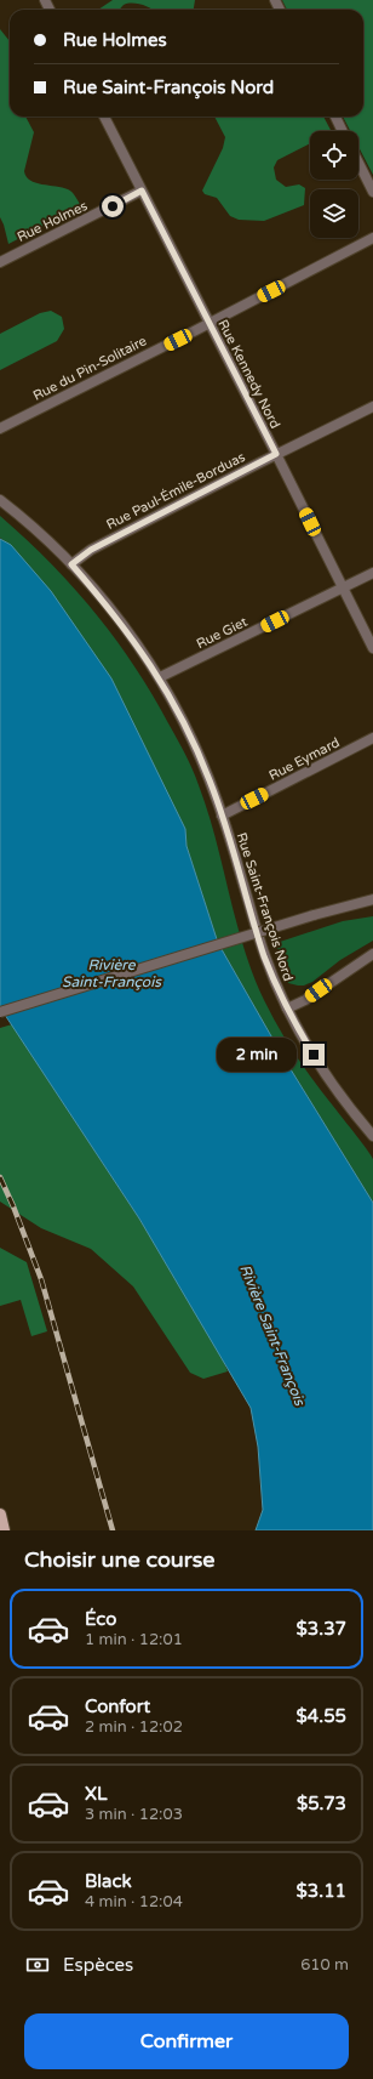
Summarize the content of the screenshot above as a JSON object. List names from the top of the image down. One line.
{"streets":{"street":["Rue Holmes","Rue du Pin-Solitaire","Rue Kennedy Nord","Rue Paul-Émile-Borduas","Rue Giet","Rue Eymard","Rue Saint-François Nord"]},"crossings":[["Rue Holmes","Rue Kennedy Nord"],["Rue du Pin-Solitaire","Rue Kennedy Nord"],["Rue Kennedy Nord","Rue Paul-Émile-Borduas"],["Rue Kennedy Nord","Rue Giet"],["Rue Paul-Émile-Borduas","Rue Saint-François Nord"],["Rue Giet","Rue Saint-François Nord"],["Rue Eymard","Rue Saint-François Nord"]],"water":["Rivière Saint-François"],"page":{"banner":["Rue Holmes","Rue Saint-François Nord"],"bubble":"2 min","heading":"Choisir une course","list":[{"name":"Éco","note":"1 min · 12:01","value":"$3.37"},{"name":"Confort","note":"2 min · 12:02","value":"$4.55"},{"name":"XL","note":"3 min · 12:03","value":"$5.73"},{"name":"Black","note":"4 min · 12:04","value":"$3.11"}],"pay":["Espèces","610 m"],"buttons":"Confirmer"}}
